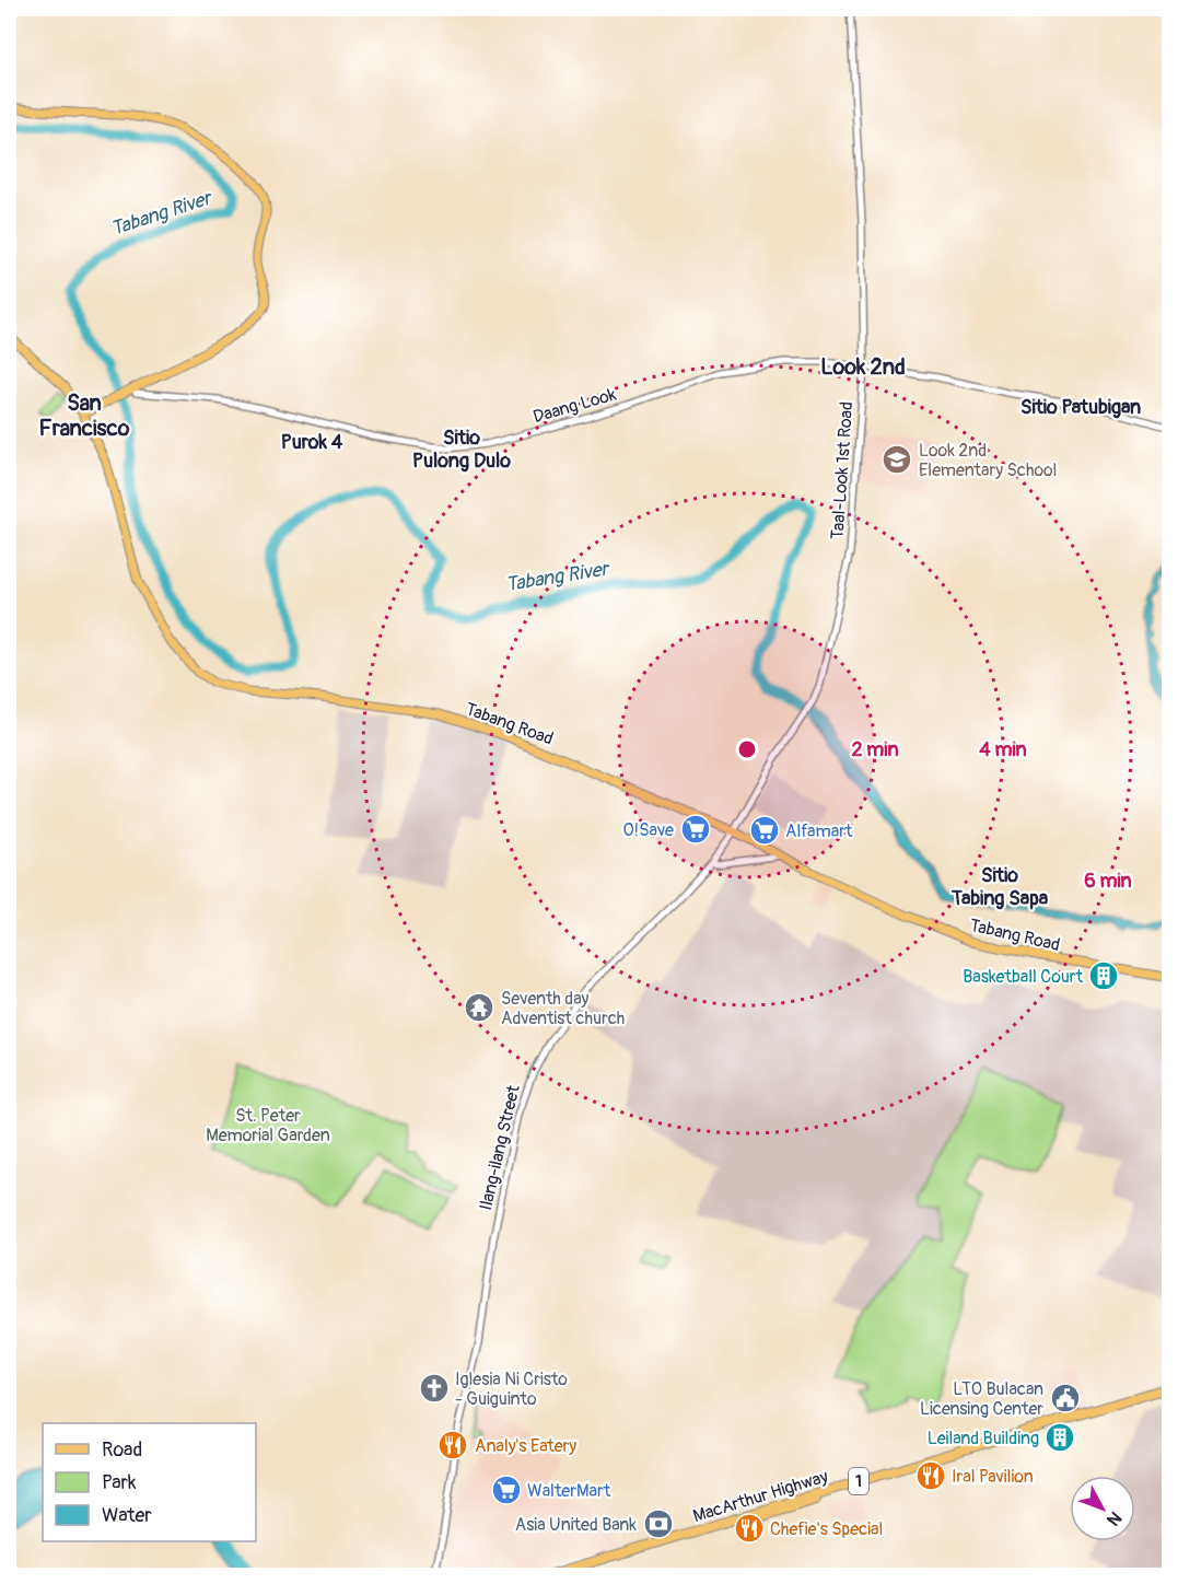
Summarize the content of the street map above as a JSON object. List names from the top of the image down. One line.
{"streets":{"highway":["1","MacArthur Highway"],"main road":["Tabang Road"],"street":["Daang Look","Taal-Look 1st Road","Ilang-ilang Street"]},"crossings":[["Daang Look","Taal-Look 1st Road"],["Taal-Look 1st Road","Tabang Road"],["Taal-Look 1st Road","Ilang-ilang Street"]],"districts":["Look 2nd","San Francisco","Sitio Patubigan","Sitio Pulong Dulo","Purok 4","Sitio Tabing Sapa"],"water":["Tabang River"],"parks":["St. Peter Memorial Garden"],"places":{"school or university":["Look 2nd Elementary School"],"supermarket":["O!Save","Alfamart","WalterMart"],"building":["Basketball Court","Leiland Building"],"temple":["Seventh day Adventist church"],"church":["Iglesia Ni Cristo - Guiguinto"],"public building":["LTO Bulacan Licensing Center"],"restaurant":["Analy's Eatery","Iral Pavilion","Chefie's Special"],"bank":["Asia United Bank"]},"legend":["Road","Park","Water"],"north":"bottom right","rings":["2 min","4 min","6 min"]}
